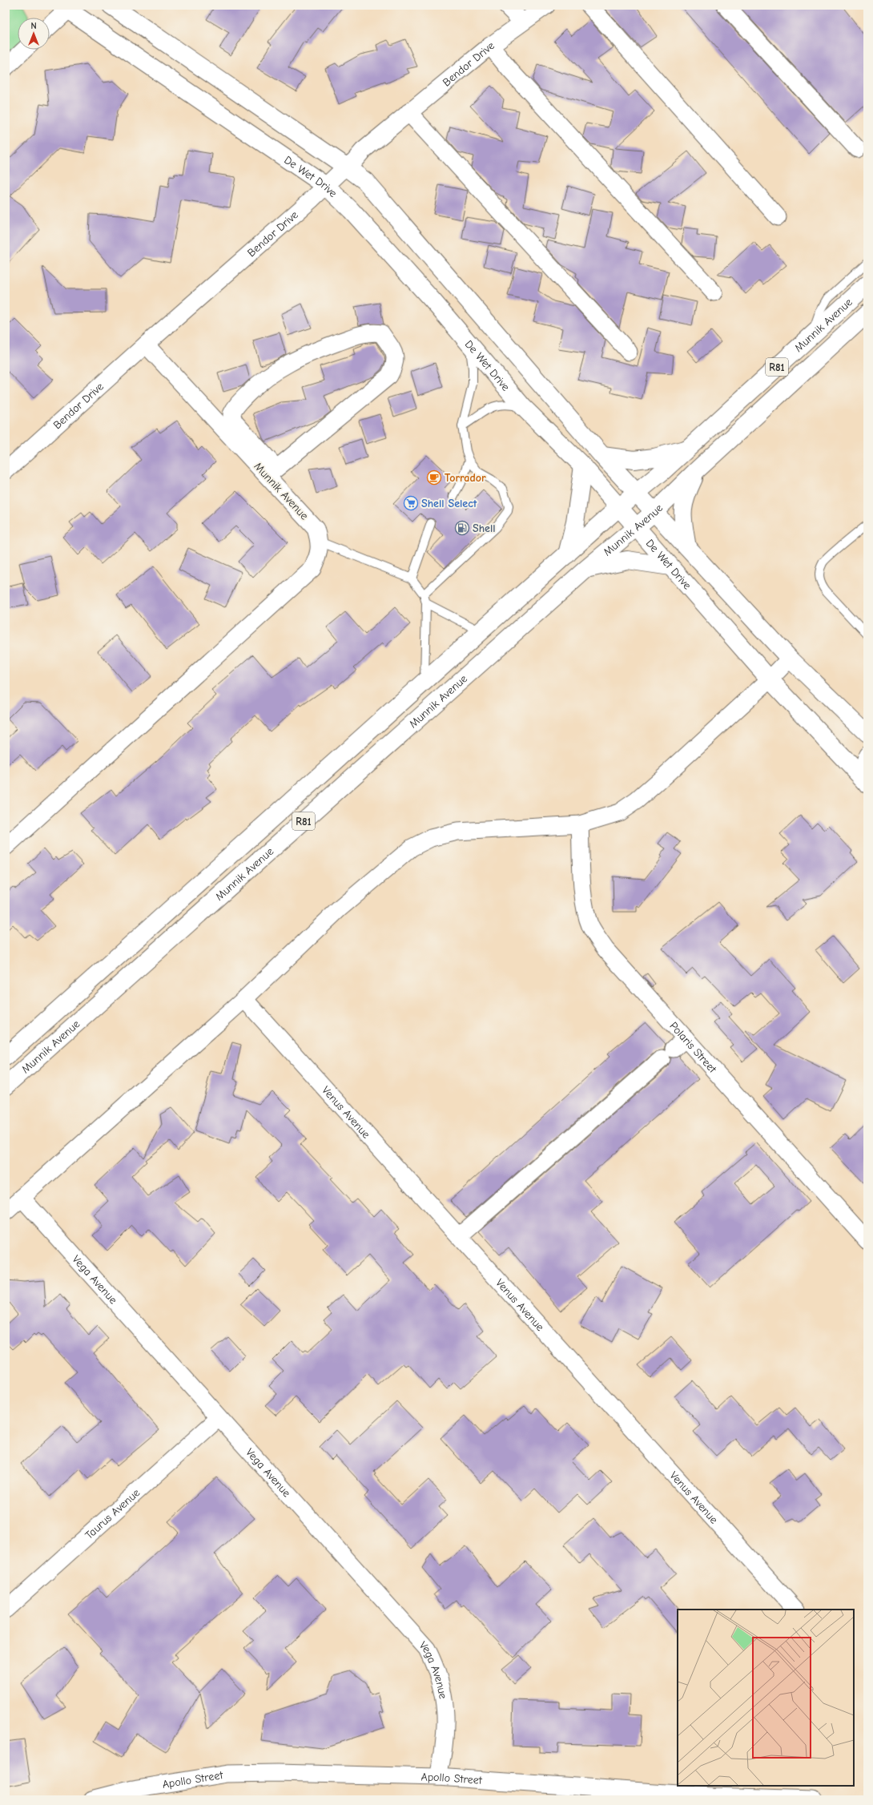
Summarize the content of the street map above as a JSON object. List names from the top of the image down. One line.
{"streets":{"main road":["De Wet Drive","Munnik Avenue","R81"],"street":["Bendor Drive","Polaris Street","Venus Avenue","Vega Avenue","Taurus Avenue","Apollo Street"]},"crossings":[["Bendor Drive","De Wet Drive"],["Bendor Drive","Munnik Avenue"],["De Wet Drive","Munnik Avenue"],["Vega Avenue","Taurus Avenue"],["Vega Avenue","Apollo Street"]],"places":{"cafe":["Torrador"],"supermarket":["Shell Select"],"fuel station":["Shell"]},"north":"top"}
